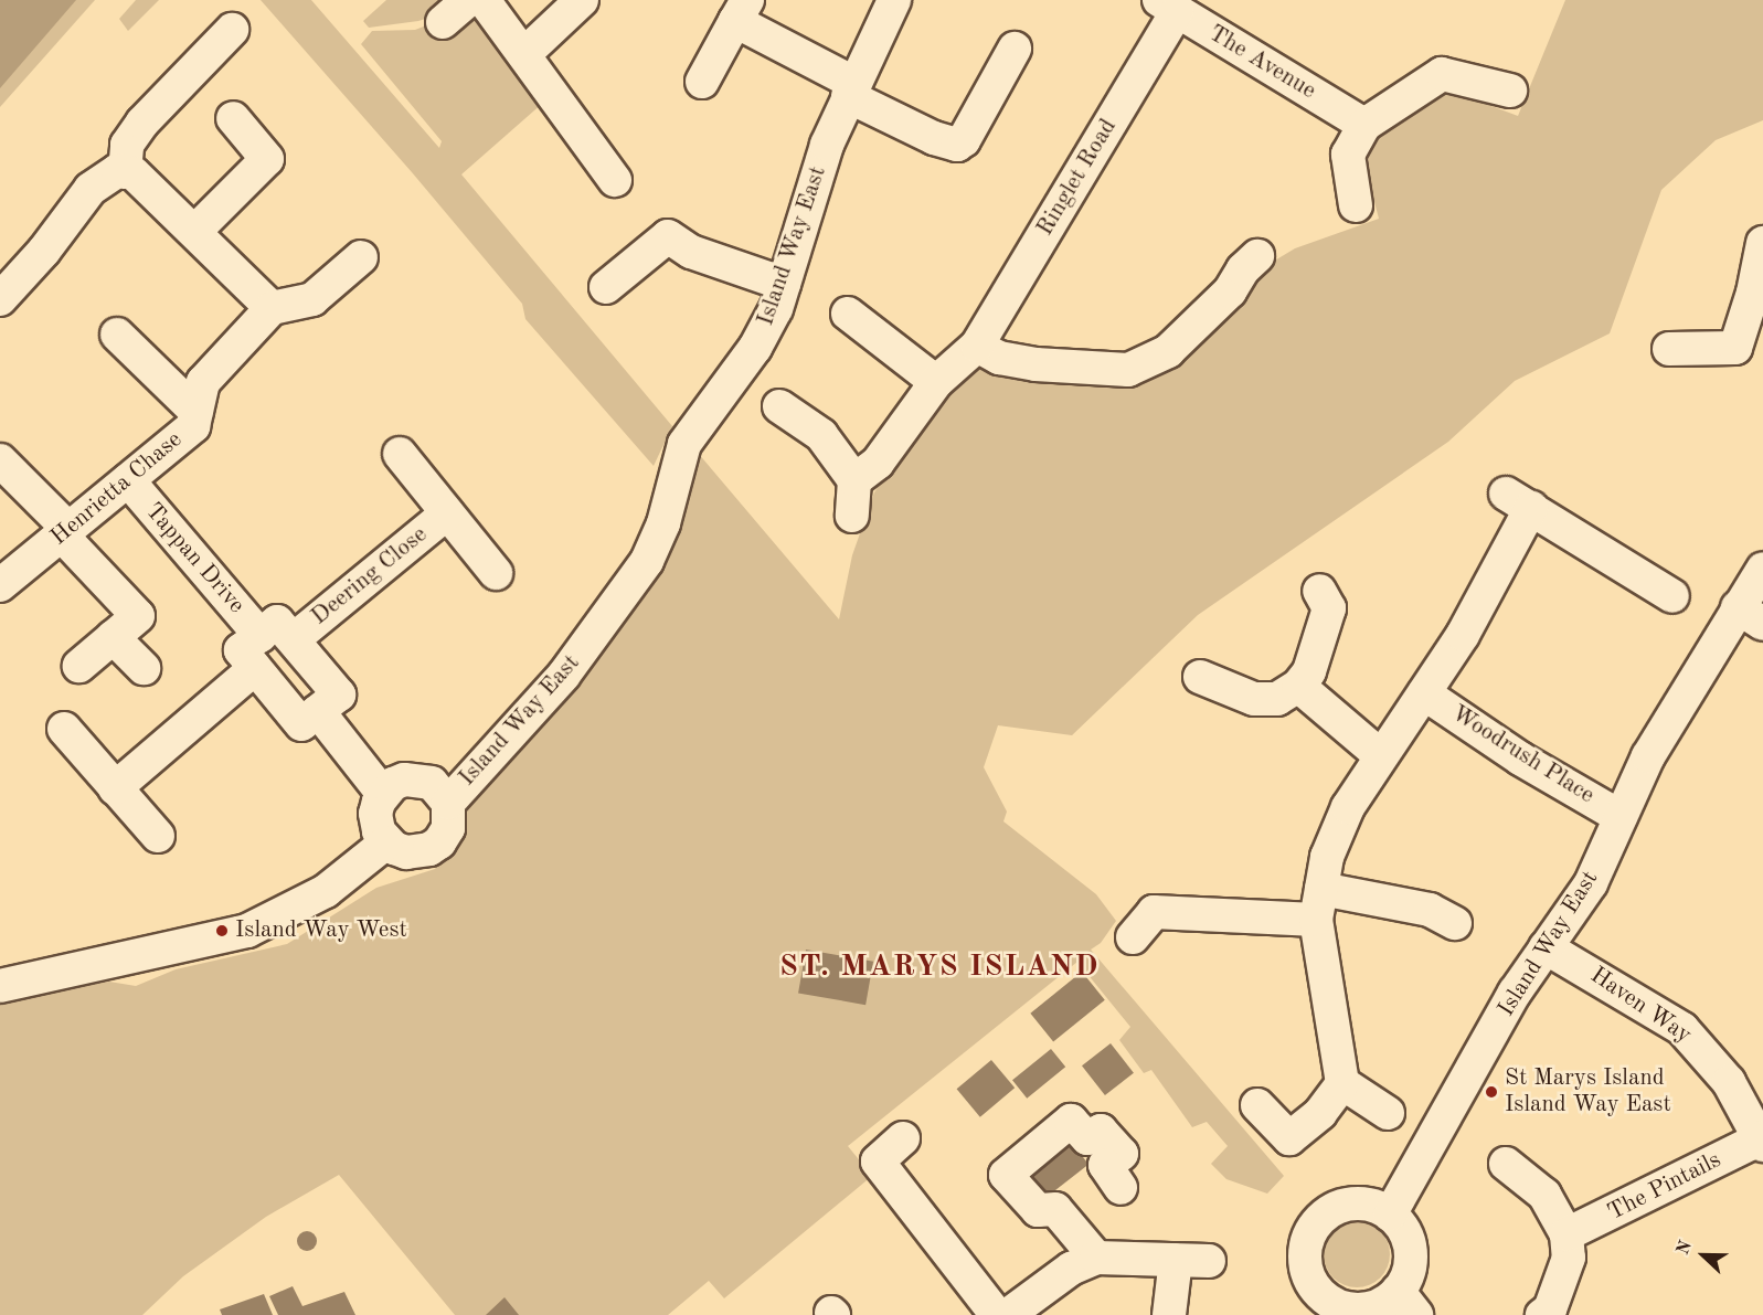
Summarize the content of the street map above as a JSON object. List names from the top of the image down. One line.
{"streets":{"street":["The Avenue","Ringlet Road","Island Way East","Henrietta Chase","Tappan Drive","Deering Close","Woodrush Place","Haven Way","The Pintails"]},"crossings":[["The Avenue","Ringlet Road"],["Island Way East","Woodrush Place"],["Island Way East","Haven Way"],["Henrietta Chase","Tappan Drive"],["Tappan Drive","Deering Close"],["Haven Way","The Pintails"]],"districts":["ST. MARYS ISLAND"],"places":["Island Way West","St Marys Island Island Way East"],"north":"left"}
